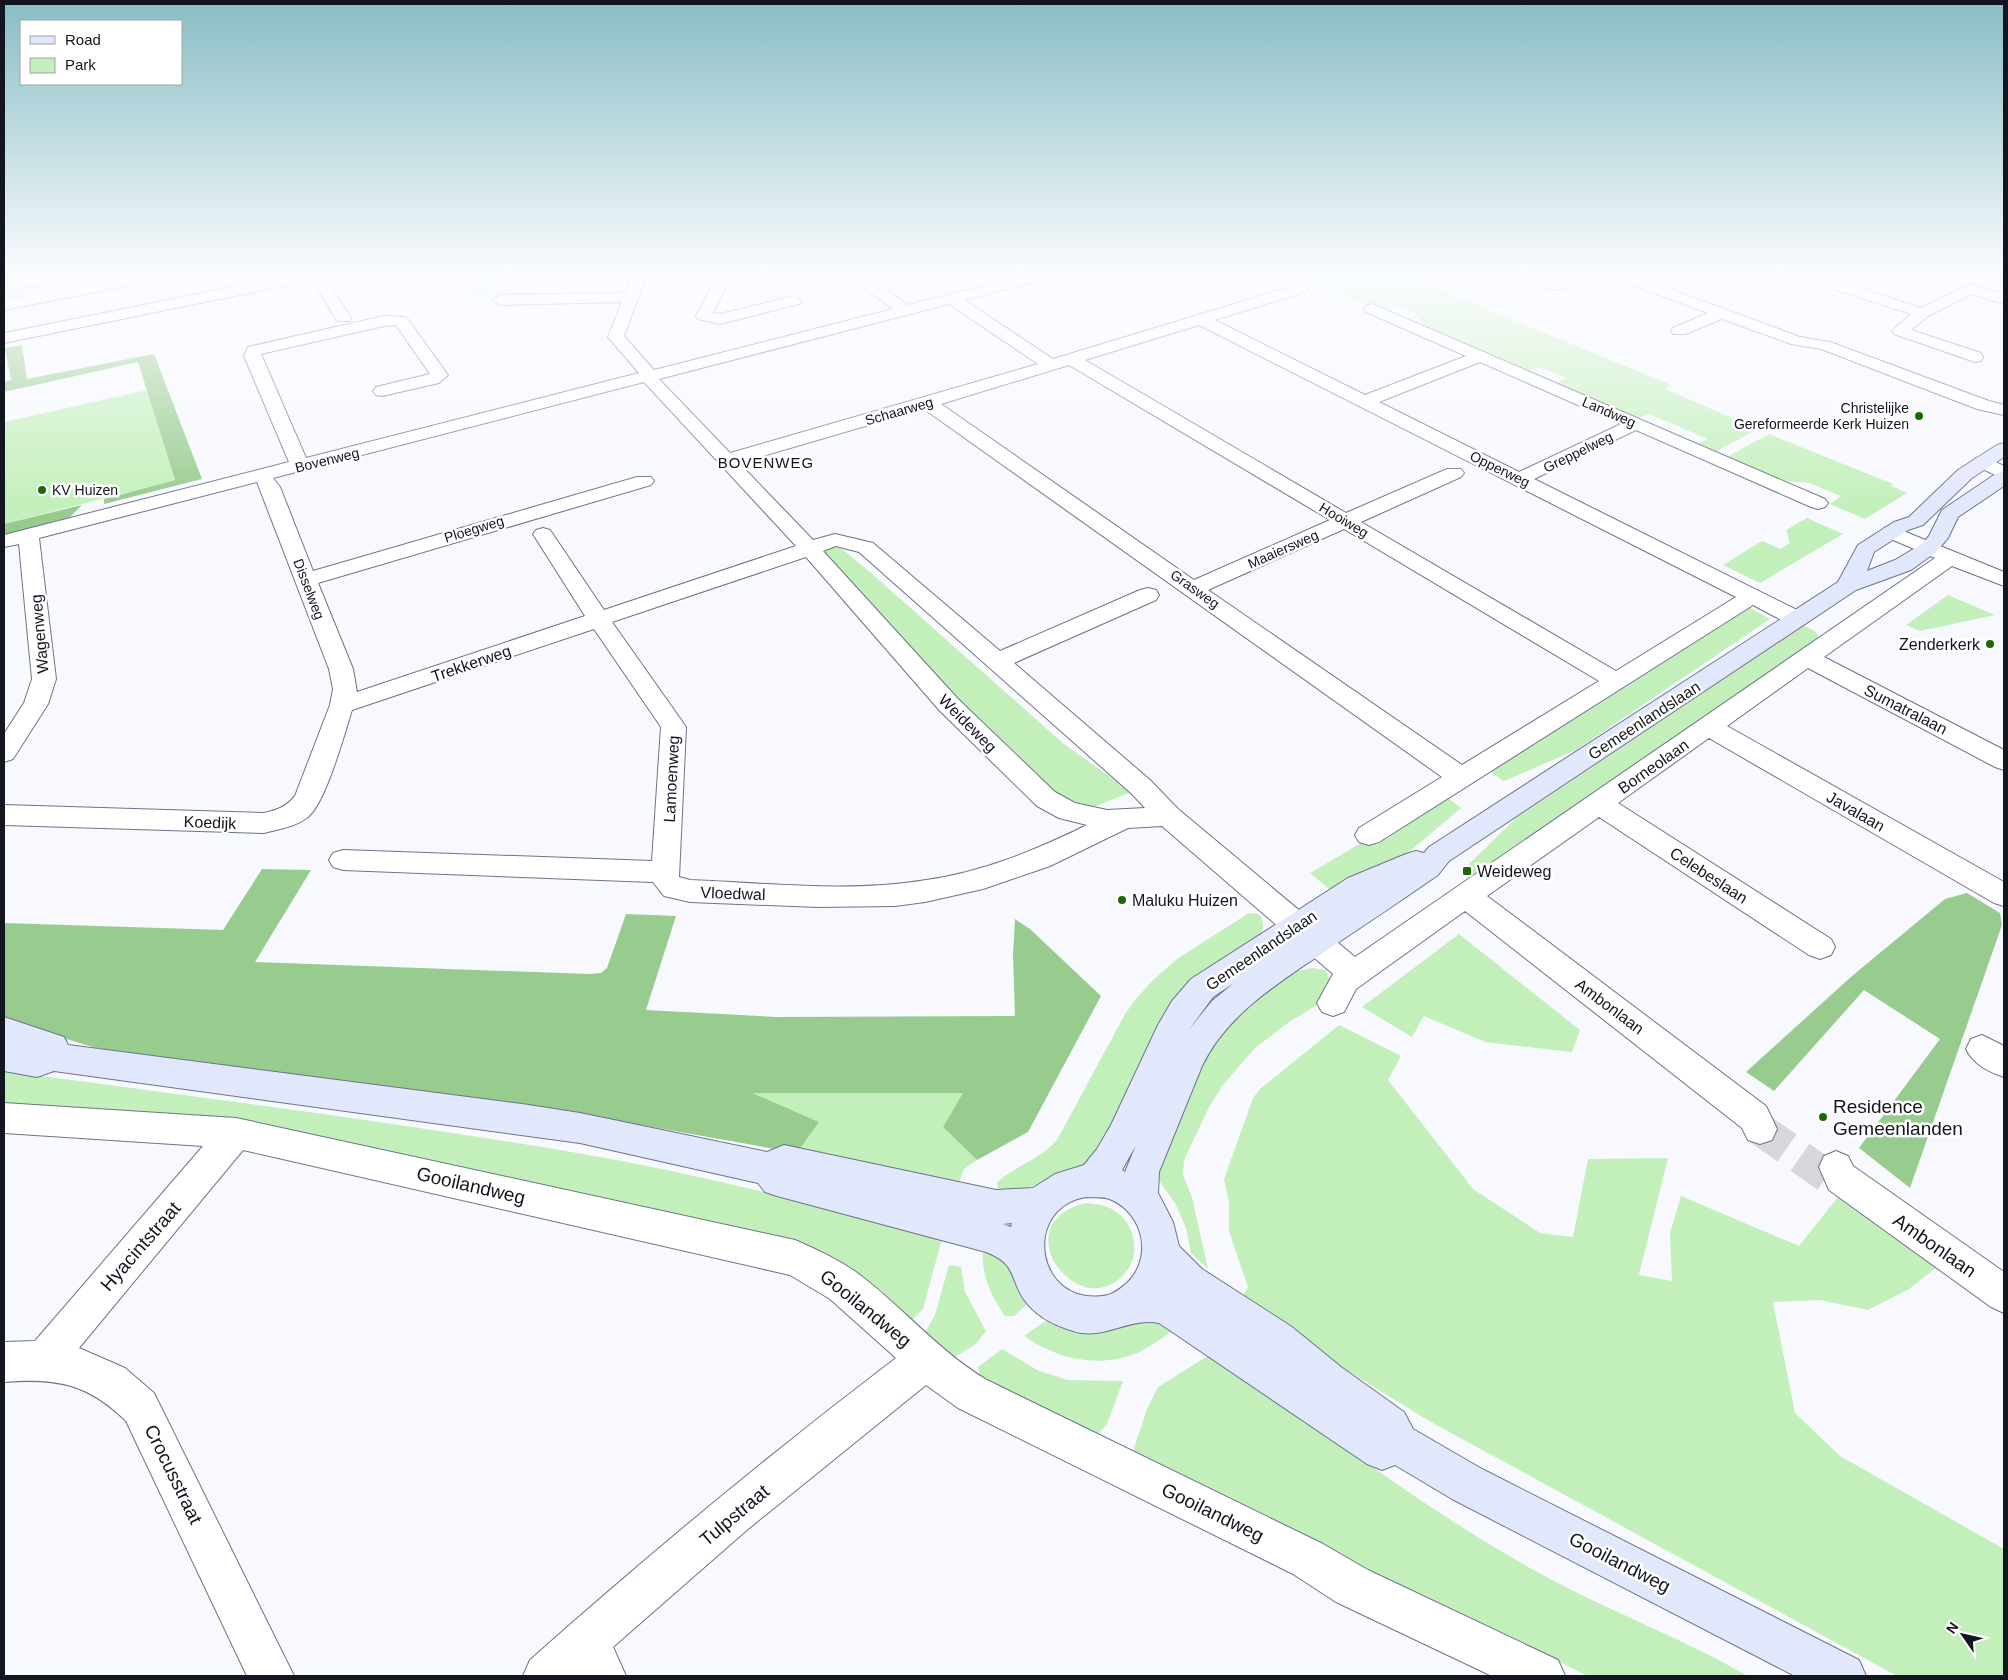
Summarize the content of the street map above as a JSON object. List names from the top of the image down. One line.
{"streets":{"street":["Schaarweg","Landweg","Greppelweg","Bovenweg","Opperweg","Hooiweg","Ploegweg","Maaiersweg","Disselweg","Grasweg","Wagenweg","Trekkerweg","Sumatralaan","Gemeenlandslaan","Weideweg","Borneolaan","Lamoenweg","Javalaan","Koedijk","Celebeslaan","Vloedwal","Ambonlaan","Gooilandweg","Hyacintstraat","Crocusstraat","Tulpstraat"]},"crossings":[["Schaarweg","Hooiweg"],["Schaarweg","Grasweg"],["Schaarweg","Weideweg"],["Landweg","Greppelweg"],["Greppelweg","Opperweg"],["Bovenweg","Disselweg"],["Bovenweg","Wagenweg"],["Bovenweg","Weideweg"],["Opperweg","Gemeenlandslaan"],["Hooiweg","Maaiersweg"],["Ploegweg","Disselweg"],["Maaiersweg","Grasweg"],["Disselweg","Trekkerweg"],["Disselweg","Koedijk"],["Trekkerweg","Weideweg"],["Trekkerweg","Lamoenweg"],["Trekkerweg","Koedijk"],["Sumatralaan","Borneolaan"],["Gemeenlandslaan","Gooilandweg"],["Weideweg","Vloedwal"],["Borneolaan","Javalaan"],["Borneolaan","Celebeslaan"],["Borneolaan","Ambonlaan"],["Lamoenweg","Vloedwal"],["Gooilandweg","Hyacintstraat"],["Gooilandweg","Tulpstraat"],["Hyacintstraat","Crocusstraat"]],"districts":["BOVENWEG"],"places":{"other":["Christelijke Gereformeerde Kerk Huizen","KV Huizen","Zenderkerk","Maluku Huizen","Residence Gemeenlanden"],"transit":["Weideweg"]},"legend":["Road","Park"],"north":"top left"}
